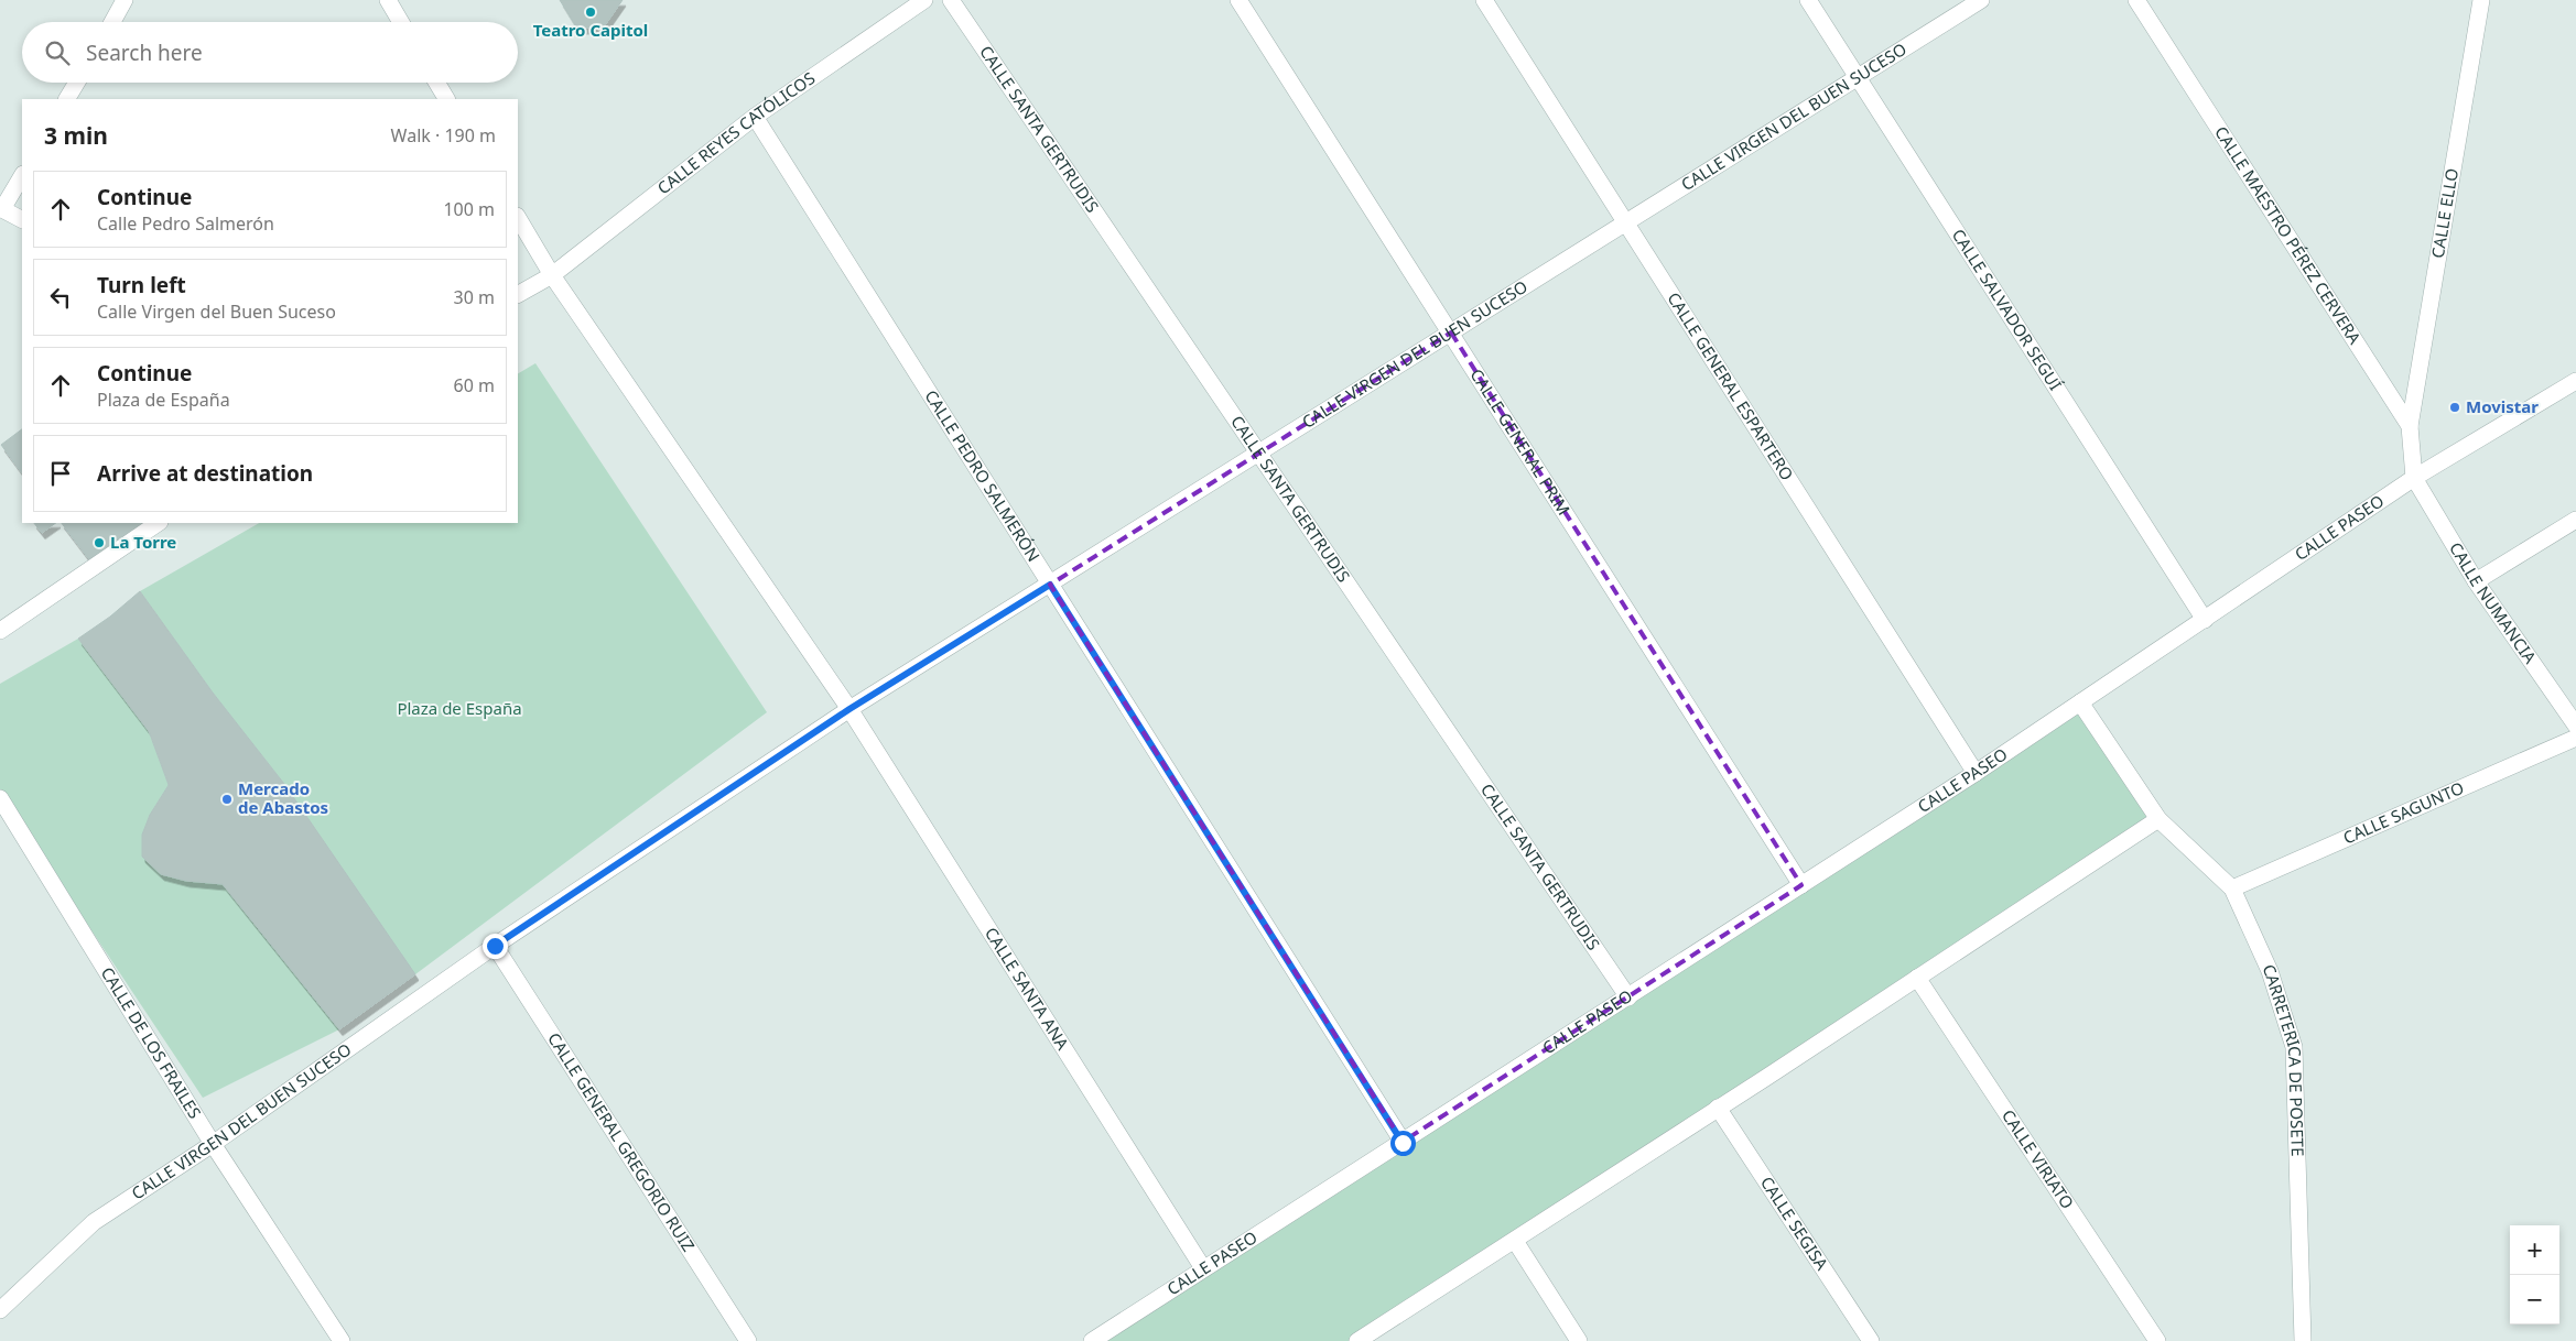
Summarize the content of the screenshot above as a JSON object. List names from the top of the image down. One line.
{"streets":{"street":["CALLE VIRGEN DEL BUEN SUCESO","CALLE SANTA GERTRUDIS","CALLE REYES CATÓLICOS","CALLE ELLO","CALLE MAESTRO PÉREZ CERVERA","CALLE SALVADOR SEGUÍ","CALLE GENERAL ESPARTERO","CALLE GENERAL PRIM","CALLE PEDRO SALMERÓN","CALLE PASEO","CALLE NUMANCIA","CALLE SAGUNTO","CALLE SANTA ANA","CALLE DE LOS FRAILES","CARRETERICA DE POSETE","CALLE GENERAL GREGORIO RUIZ","CALLE VIRIATO","CALLE SEGISA"]},"crossings":[["CALLE VIRGEN DEL BUEN SUCESO","CALLE SANTA GERTRUDIS"],["CALLE VIRGEN DEL BUEN SUCESO","CALLE SALVADOR SEGUÍ"],["CALLE VIRGEN DEL BUEN SUCESO","CALLE GENERAL ESPARTERO"],["CALLE VIRGEN DEL BUEN SUCESO","CALLE GENERAL PRIM"],["CALLE VIRGEN DEL BUEN SUCESO","CALLE PEDRO SALMERÓN"],["CALLE VIRGEN DEL BUEN SUCESO","CALLE SANTA ANA"],["CALLE VIRGEN DEL BUEN SUCESO","CALLE DE LOS FRAILES"],["CALLE VIRGEN DEL BUEN SUCESO","CALLE GENERAL GREGORIO RUIZ"],["CALLE SANTA GERTRUDIS","CALLE PASEO"],["CALLE REYES CATÓLICOS","CALLE PEDRO SALMERÓN"],["CALLE ELLO","CALLE MAESTRO PÉREZ CERVERA"],["CALLE MAESTRO PÉREZ CERVERA","CALLE PASEO"],["CALLE MAESTRO PÉREZ CERVERA","CALLE NUMANCIA"],["CALLE SALVADOR SEGUÍ","CALLE PASEO"],["CALLE GENERAL ESPARTERO","CALLE PASEO"],["CALLE GENERAL PRIM","CALLE PASEO"],["CALLE PEDRO SALMERÓN","CALLE PASEO"],["CALLE PASEO","CALLE NUMANCIA"],["CALLE PASEO","CALLE SANTA ANA"],["CALLE SAGUNTO","CARRETERICA DE POSETE"]],"parks":["Plaza de España"],"places":["Teatro Capitol","Movistar","La Torre","Mercado de Abastos"],"page":{"search":"Search here","heading":["3 min","Walk · 190 m"],"list":[["Continue","Calle Pedro Salmerón","100 m"],["Turn left","Calle Virgen del Buen Suceso","30 m"],["Continue","Plaza de España","60 m"],"Arrive at destination"],"map_buttons":["+","−"]}}
